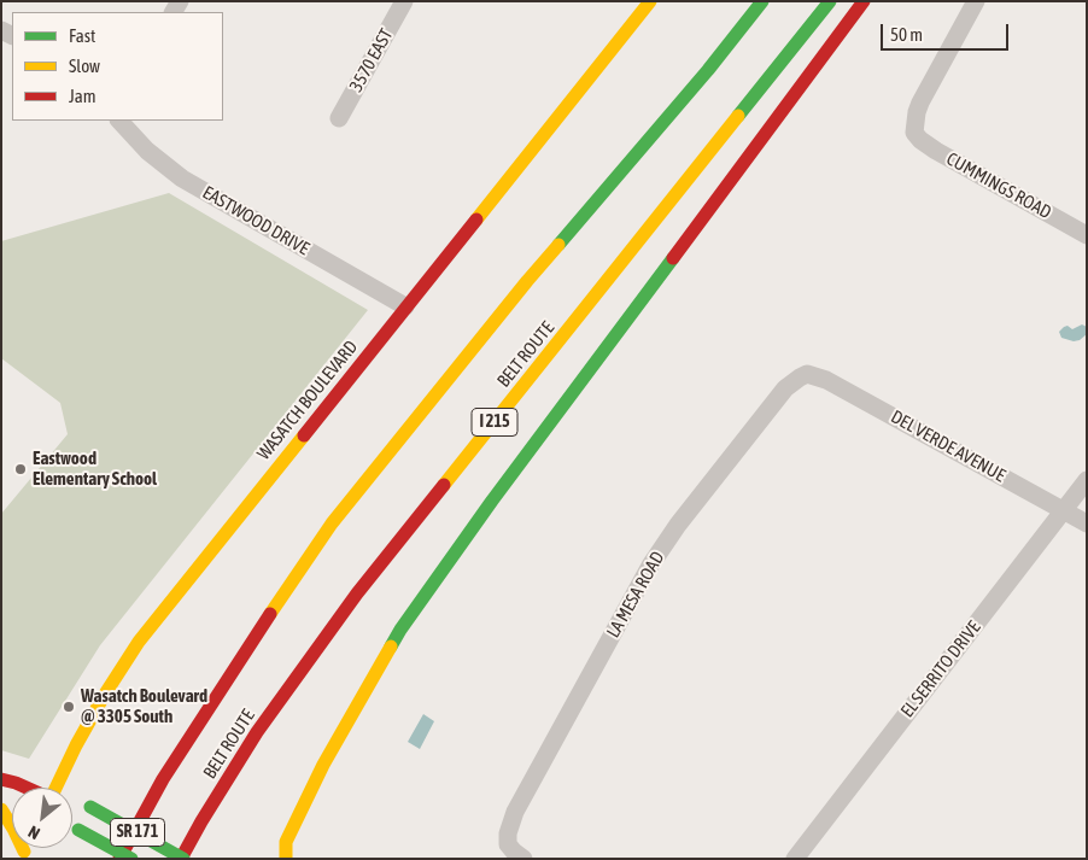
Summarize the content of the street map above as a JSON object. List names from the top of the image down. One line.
{"streets":{"main road":["BELT ROUTE","WASATCH BOULEVARD","I 215","SR 171"],"street":["3570 EAST","CUMMINGS ROAD","EASTWOOD DRIVE","DEL VERDE AVENUE","LA MESA ROAD","EL SERRITO DRIVE"]},"crossings":[["EASTWOOD DRIVE","WASATCH BOULEVARD"],["BELT ROUTE","SR 171"],["DEL VERDE AVENUE","LA MESA ROAD"],["DEL VERDE AVENUE","EL SERRITO DRIVE"]],"places":["Eastwood Elementary School","Wasatch Boulevard @ 3305 South"],"legend":["Fast","Slow","Jam"],"scale_bar":"50 m","north":"bottom left"}
